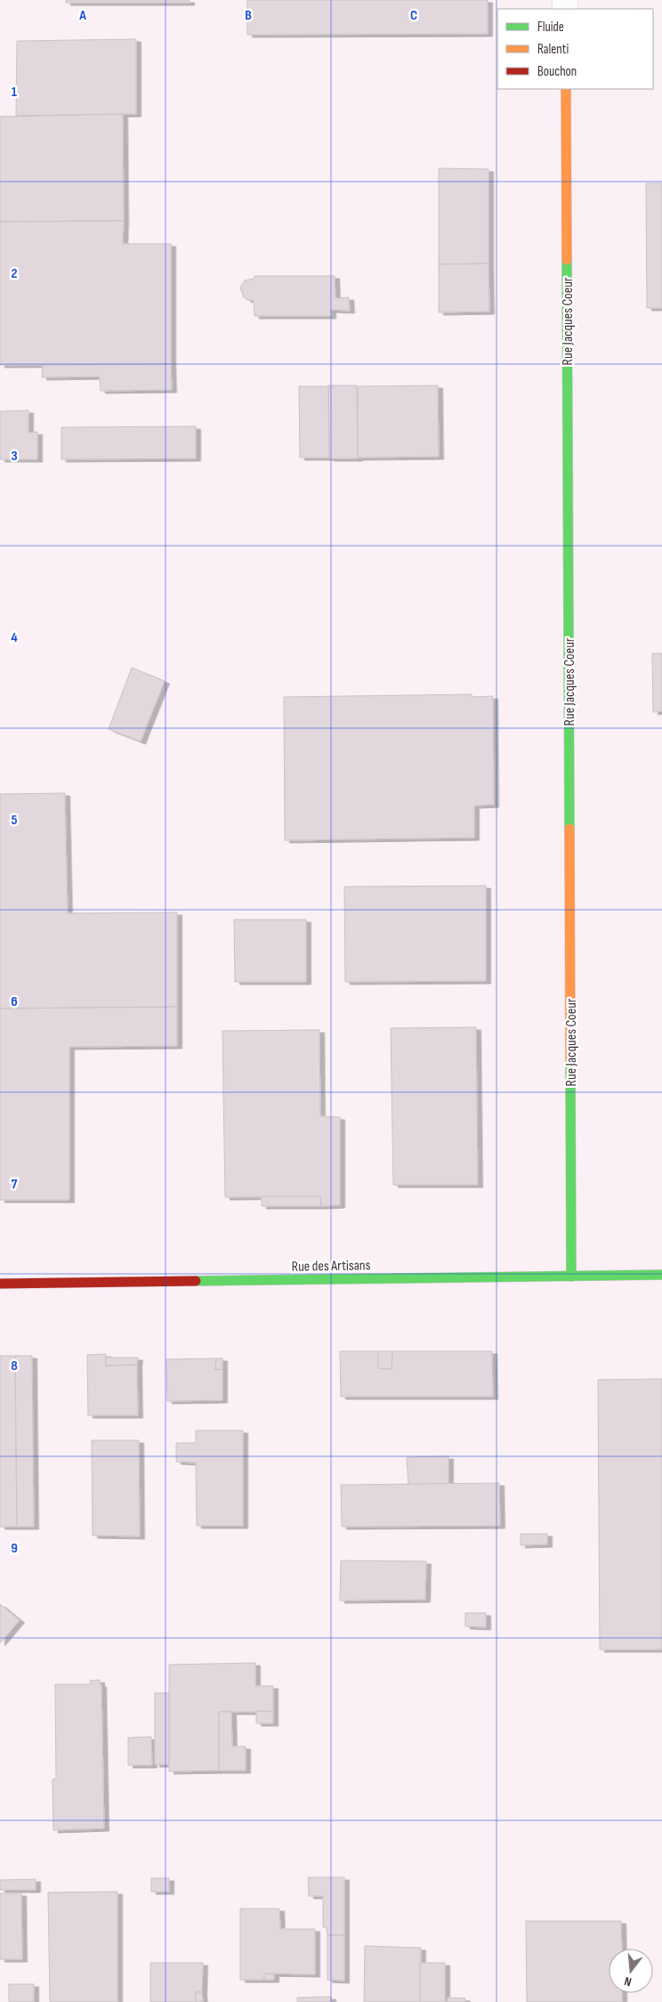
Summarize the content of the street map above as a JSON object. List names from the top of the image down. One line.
{"streets":{"street":["Rue Jacques Coeur","Rue des Artisans"]},"crossings":[["Rue Jacques Coeur","Rue des Artisans"]],"legend":["Fluide","Ralenti","Bouchon"],"north":"bottom","grid":{"columns":["A","B","C"],"rows":["1","2","3","4","5","6","7","8","9"]}}
